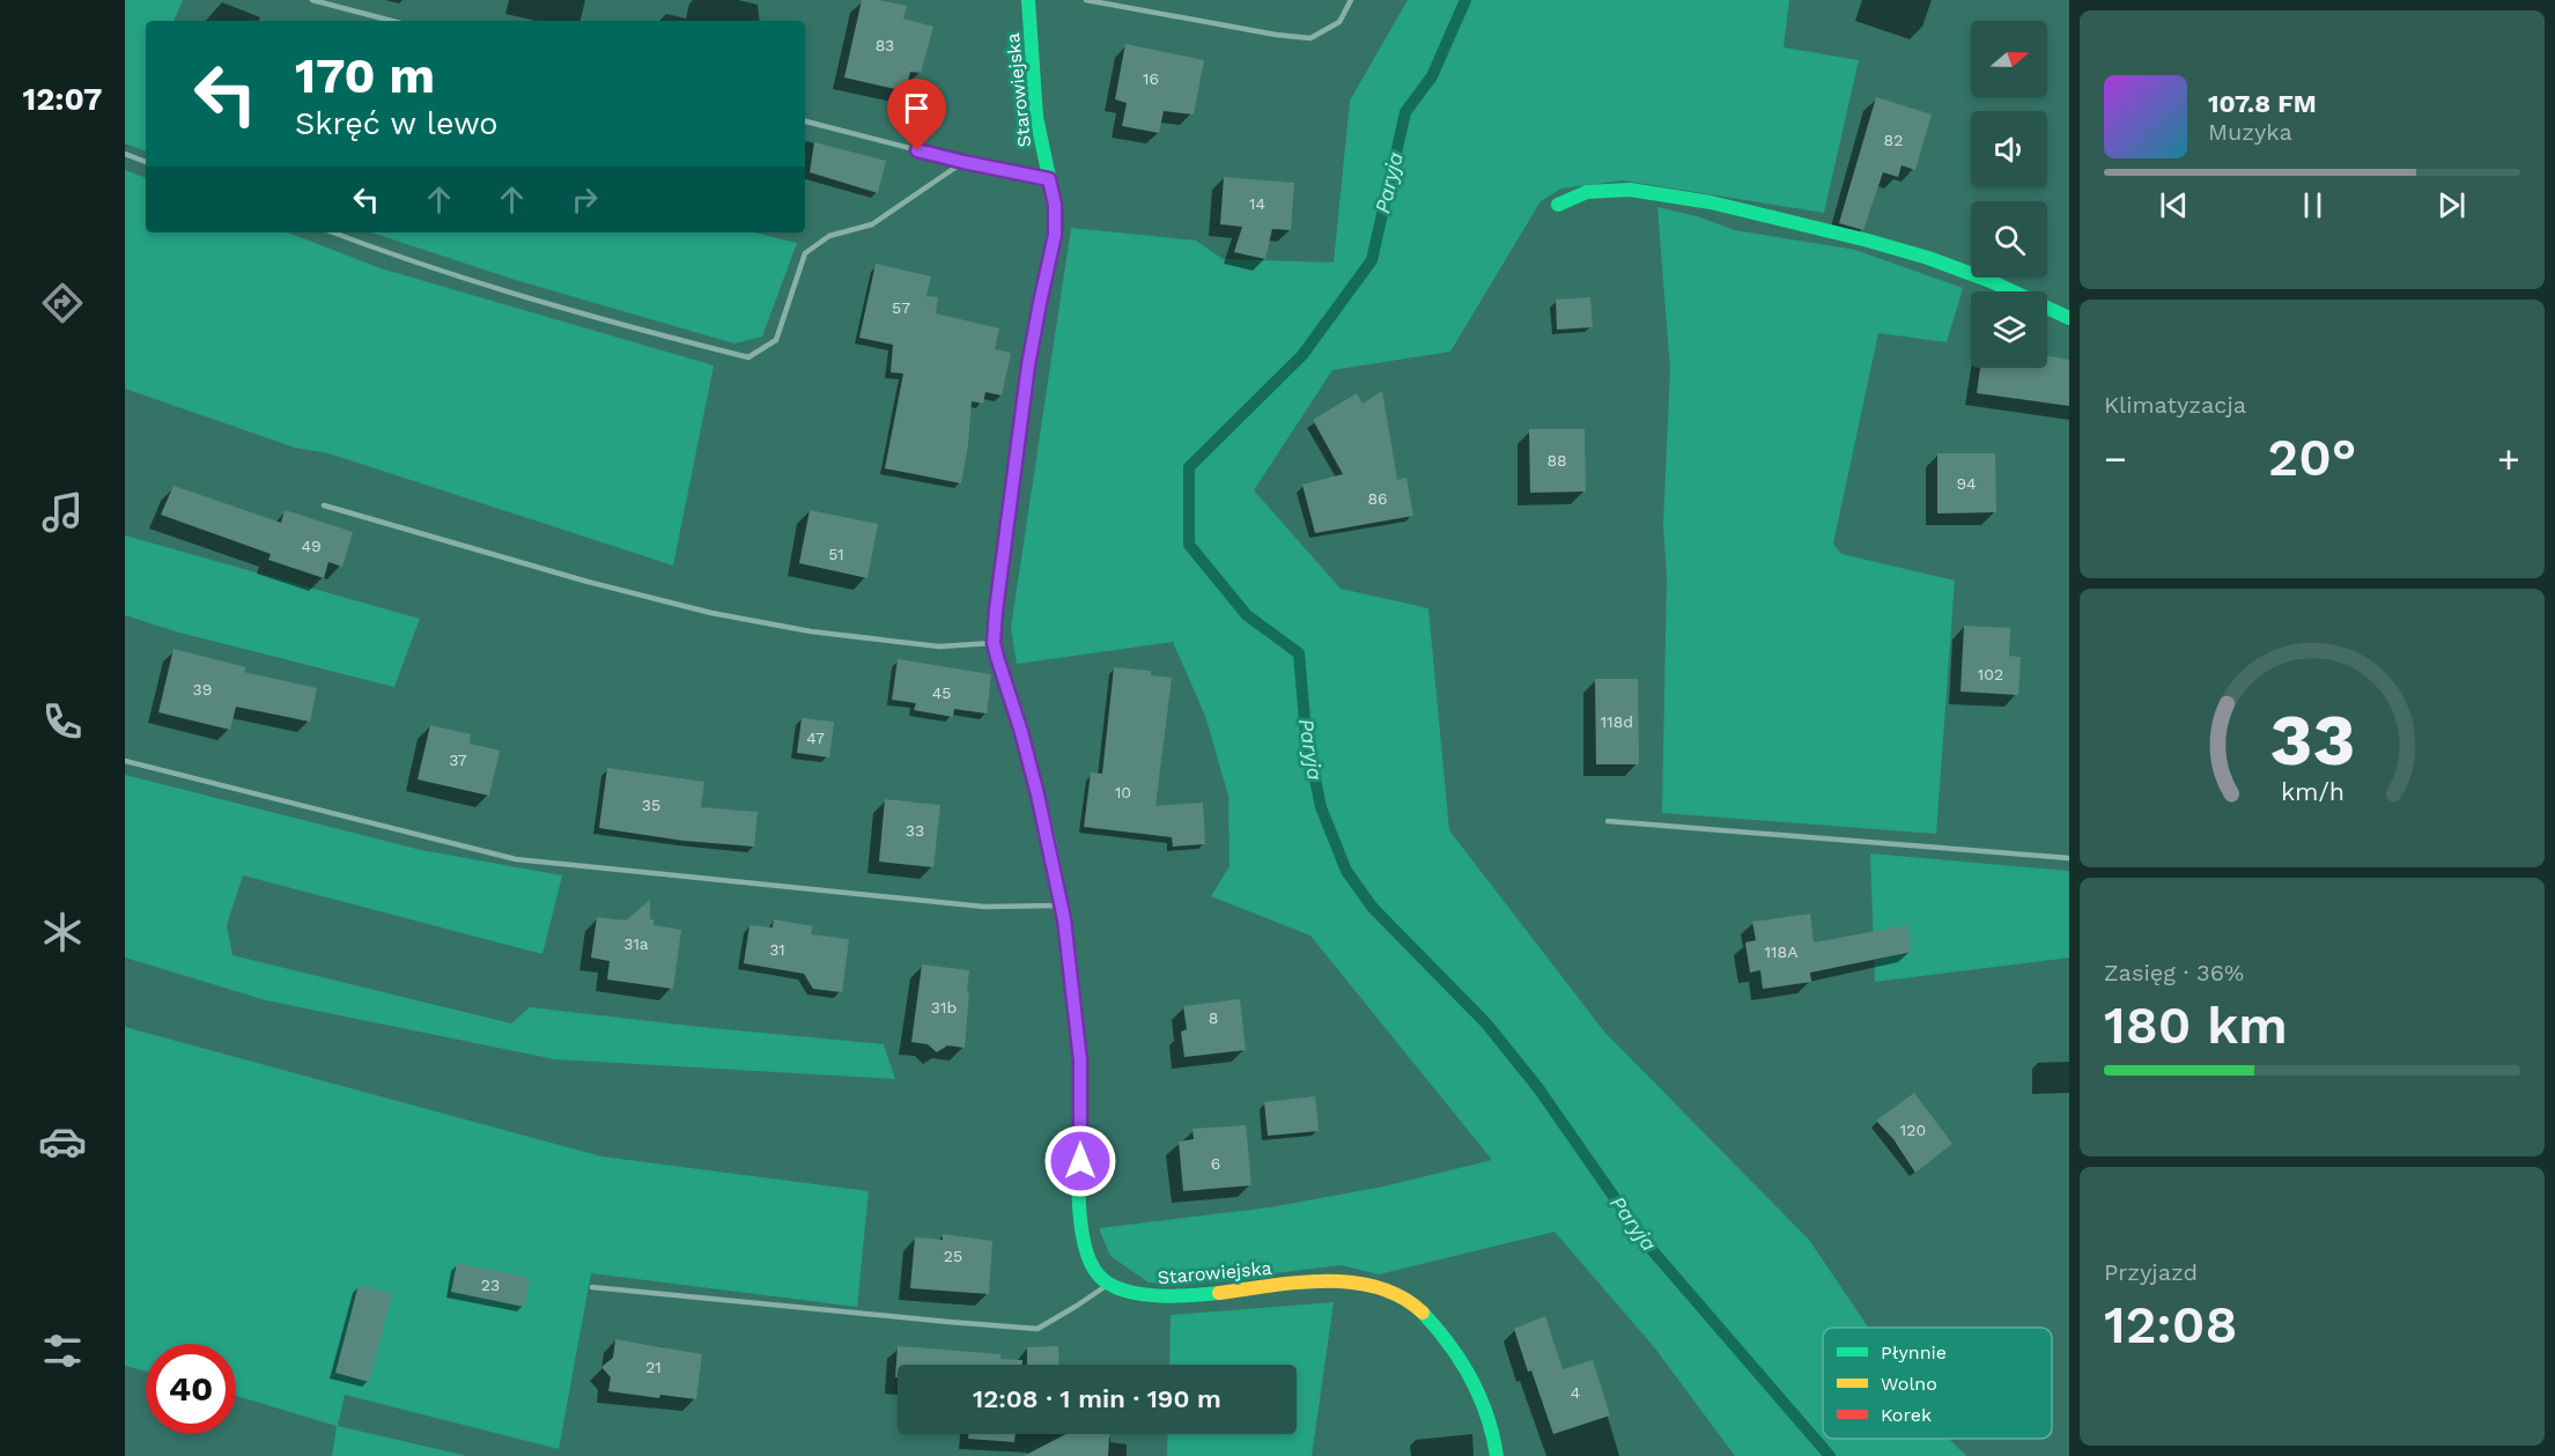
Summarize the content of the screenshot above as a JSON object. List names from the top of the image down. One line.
{"streets":{"street":["Starowiejska"]},"water":["Paryja"],"house_numbers":["83","16","82","14","57","88","94","86","49","51","102","39","45","118d","47","37","10","35","33","31a","31","118A","31b","8","120","6","25","23","21","4"],"legend":["Płynnie","Wolno","Korek"],"north":"right","page":{"tabs":"12:07","turn":["170 m","Skręć w lewo"],"song":["107.8 FM","Muzyka"],"tile":["Klimatyzacja",["Zasięg · 36%","180 km"],["Przyjazd","12:08"]],"heat":["−","20°","+"],"limit":"40","trip":"12:08 · 1 min · 190 m","gauge":["33","km/h"]}}
